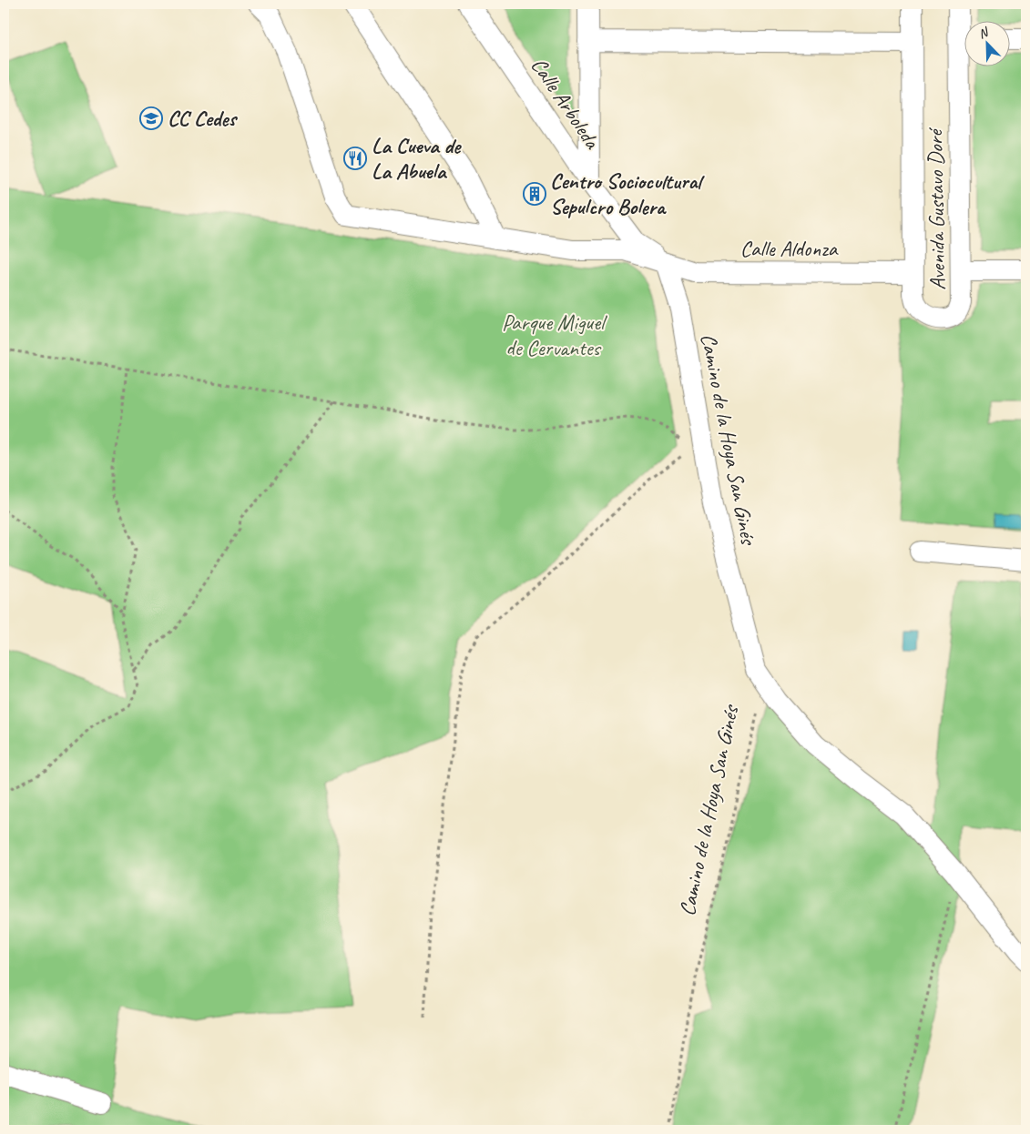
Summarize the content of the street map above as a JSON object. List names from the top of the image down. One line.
{"streets":{"street":["Calle Arboleda","Avenida Gustavo Doré","Calle Aldonza","Camino de la Hoya San Ginés"]},"crossings":[["Calle Arboleda","Calle Aldonza"],["Calle Arboleda","Camino de la Hoya San Ginés"],["Avenida Gustavo Doré","Calle Aldonza"],["Calle Aldonza","Camino de la Hoya San Ginés"]],"parks":["Parque Miguel de Cervantes"],"places":{"school or university":["CC Cedes"],"restaurant":["La Cueva de La Abuela"],"building":["Centro Sociocultural Sepulcro Bolera"]},"north":"top left"}
